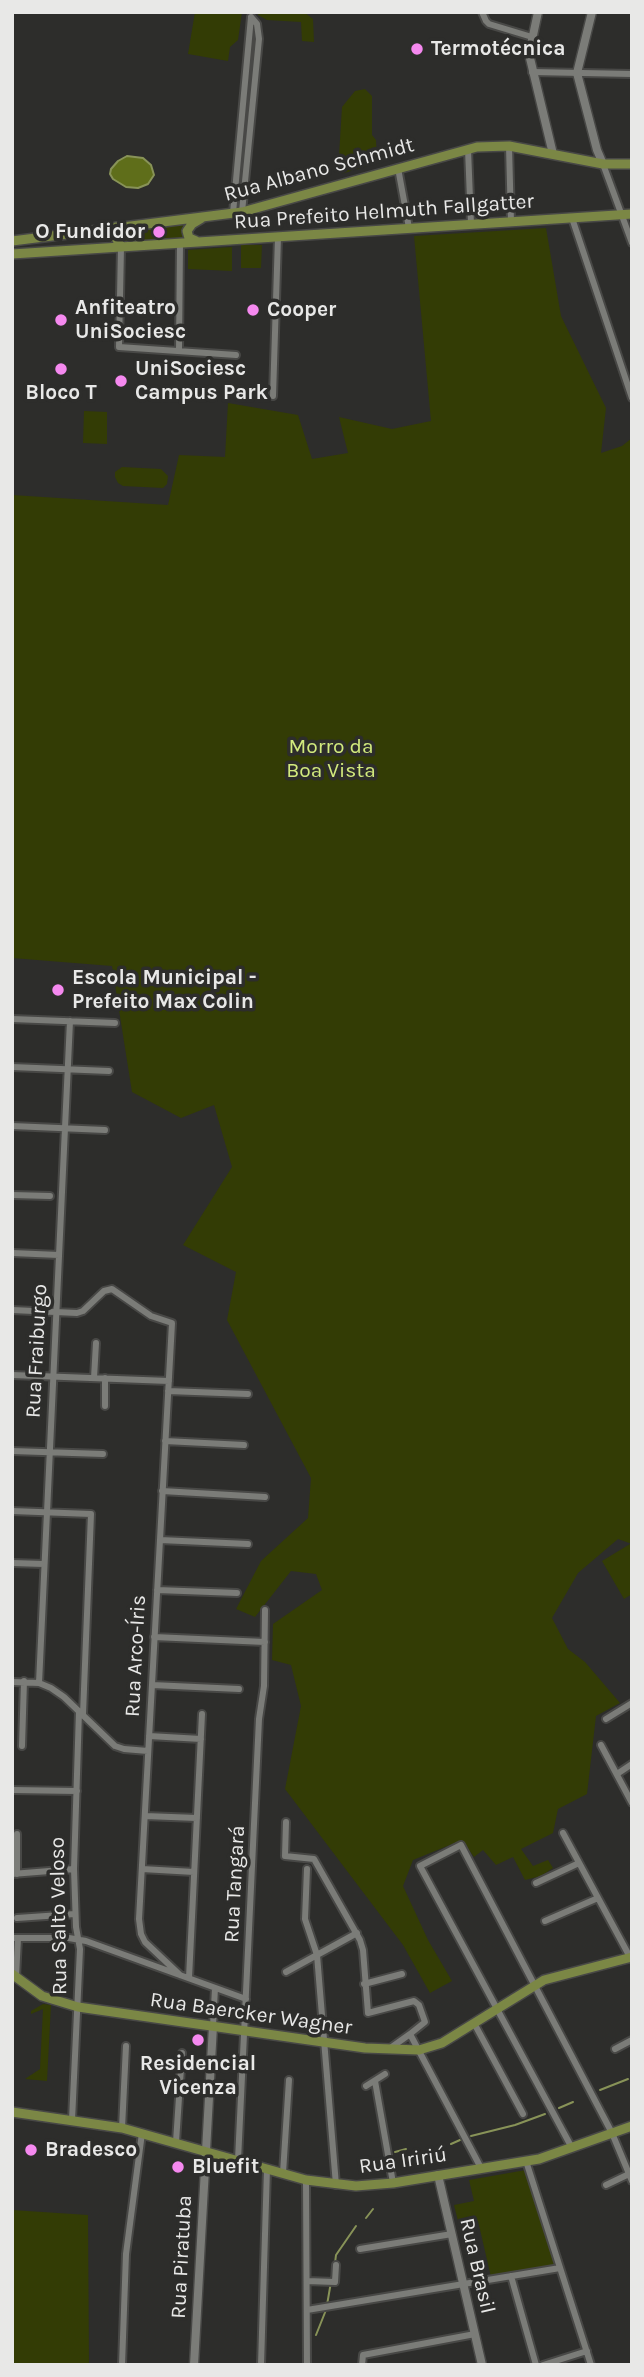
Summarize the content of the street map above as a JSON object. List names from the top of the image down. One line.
{"streets":{"main road":["Rua Albano Schmidt","Rua Prefeito Helmuth Fallgatter","Rua Baercker Wagner","Rua Iririú"],"street":["Rua Fraiburgo","Rua Arco-Íris","Rua Tangará","Rua Salto Veloso","Rua Piratuba","Rua Brasil"]},"crossings":[["Rua Fraiburgo","Rua Arco-Íris"],["Rua Fraiburgo","Rua Salto Veloso"],["Rua Tangará","Rua Baercker Wagner"],["Rua Tangará","Rua Iririú"],["Rua Salto Veloso","Rua Baercker Wagner"],["Rua Salto Veloso","Rua Iririú"],["Rua Baercker Wagner","Rua Piratuba"],["Rua Iririú","Rua Piratuba"],["Rua Iririú","Rua Brasil"]],"parks":["Morro da Boa Vista"],"places":["Termotécnica","O Fundidor","Cooper","Anfiteatro UniSociesc","Bloco T","UniSociesc Campus Park","Escola Municipal - Prefeito Max Colin","Residencial Vicenza","Bradesco","Bluefit"]}
